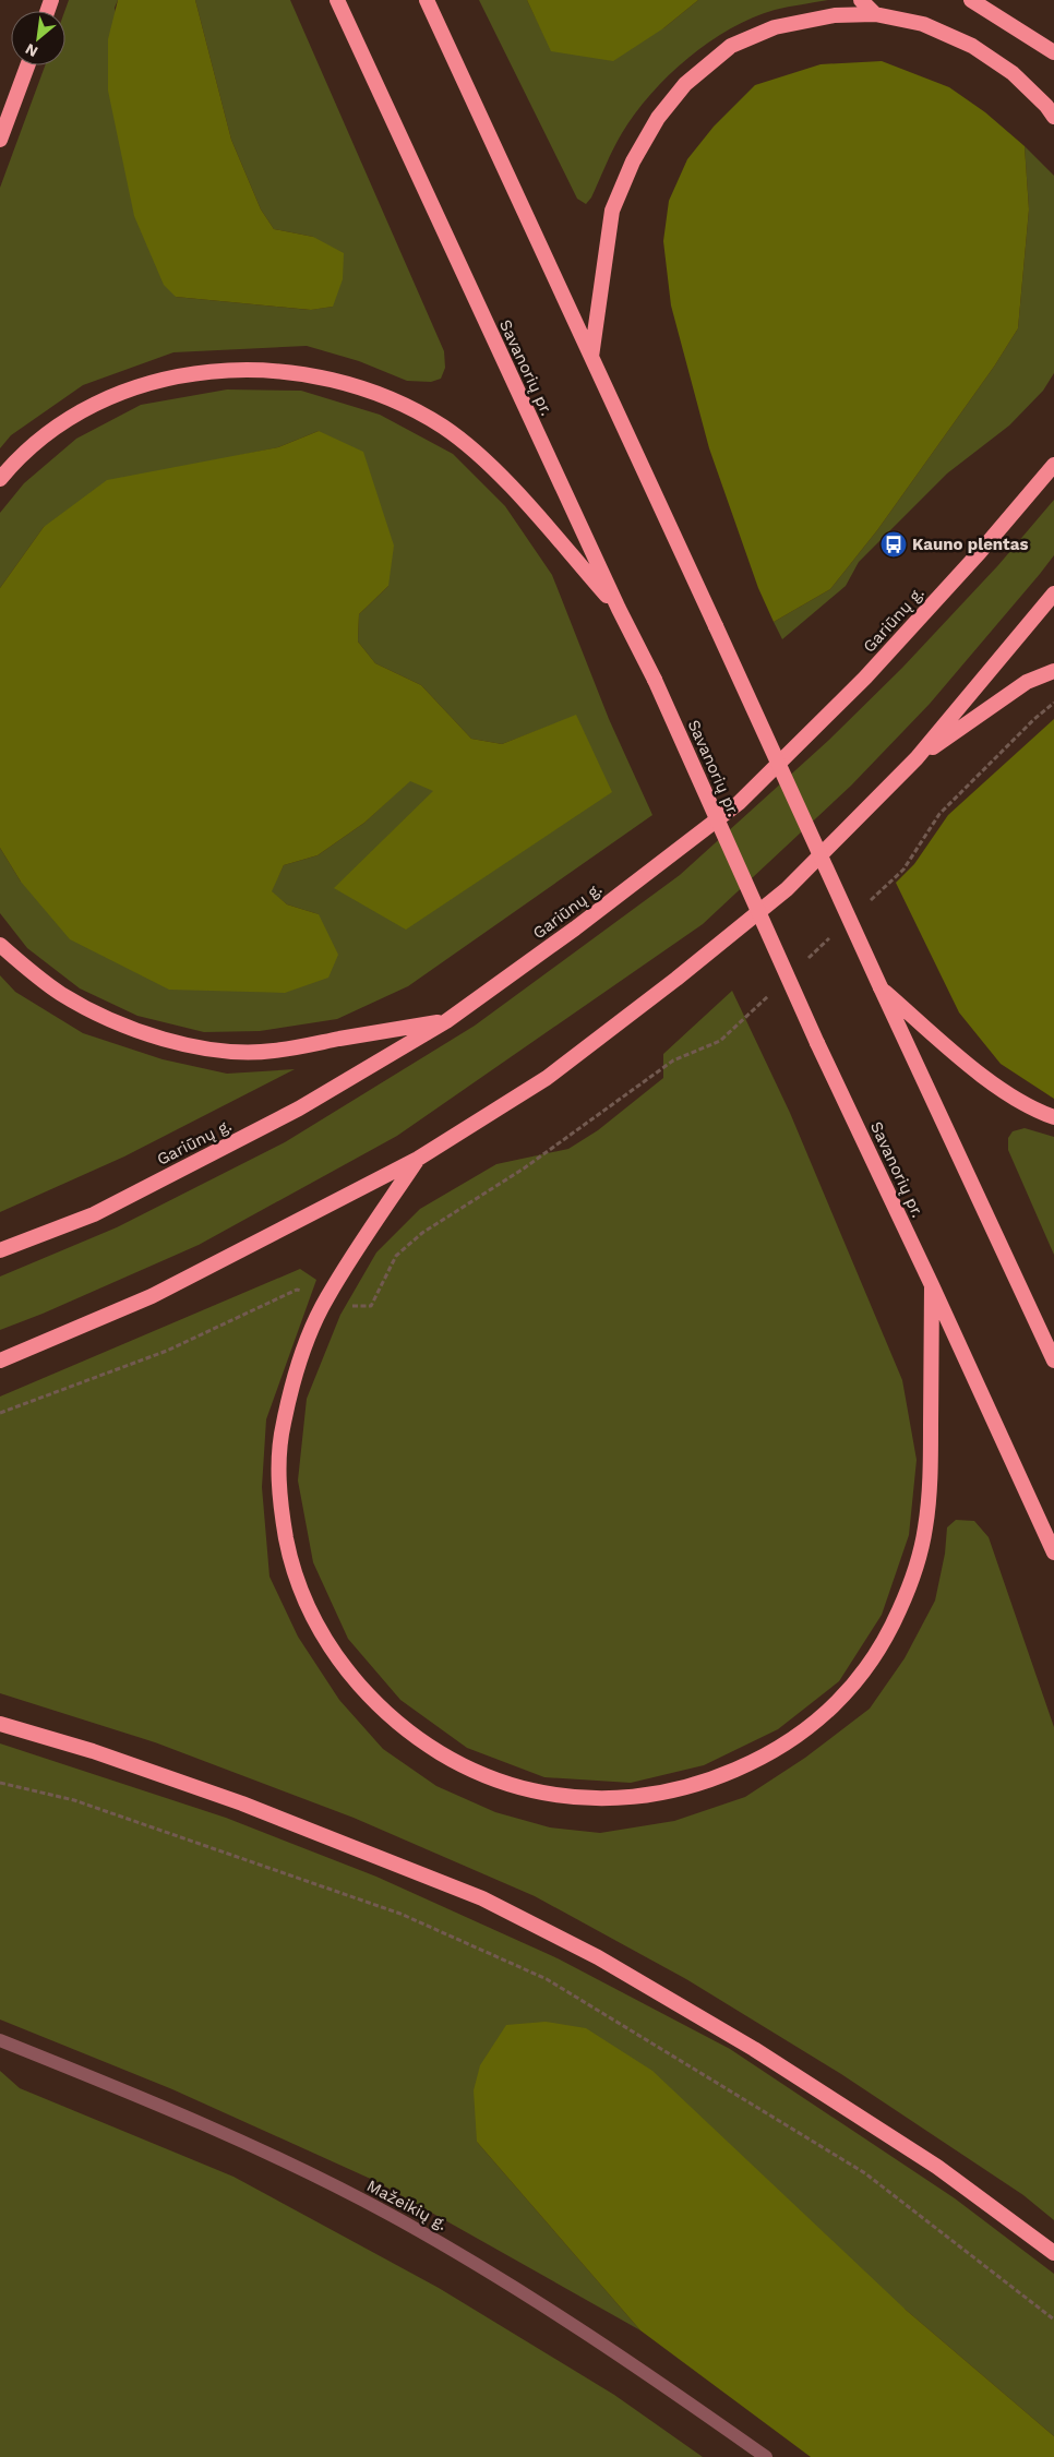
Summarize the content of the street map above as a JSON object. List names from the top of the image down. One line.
{"streets":{"highway":["Savanorių pr.","Gariūnų g."],"street":["Mažeikių g."]},"places":{"bus stop":["Kauno plentas"]},"north":"bottom left"}
